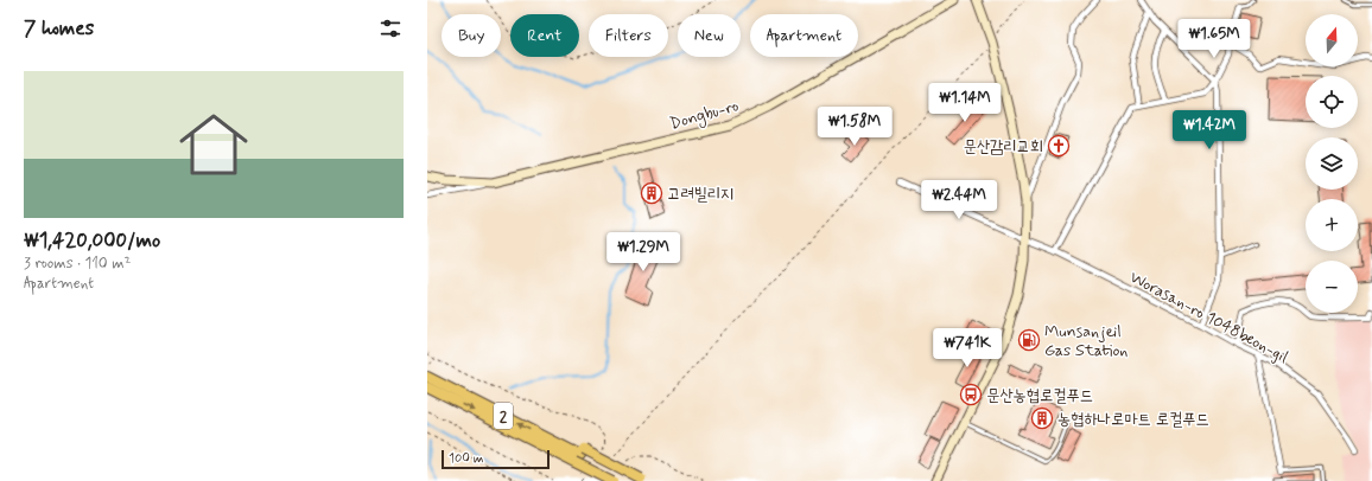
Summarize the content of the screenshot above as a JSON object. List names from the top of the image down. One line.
{"streets":{"highway":["2"],"main road":["Dongbu-ro"],"street":["Worasan-ro 1048beon-gil"]},"places":{"church":["문산감리교회"],"building":["고려빌리지","농협하나로마트 로컬푸드"],"fuel station":["Munsanjeil Gas Station"],"bus stop":["문산농협로컬푸드"]},"scale_bar":"100 m","north":"top","page":{"heading":"7 homes","map_buttons":["+","−"],"chip":["Buy","Rent","Filters","New","Apartment"],"price":["₩1.65M","₩1.14M","₩1.58M","₩1.42M","₩2.44M","₩1.29M","₩741K"],"list":[{"name":"₩1,420,000/mo","note":"3 rooms · 110 m² · Apartment"}],"scale":"100 m"}}
